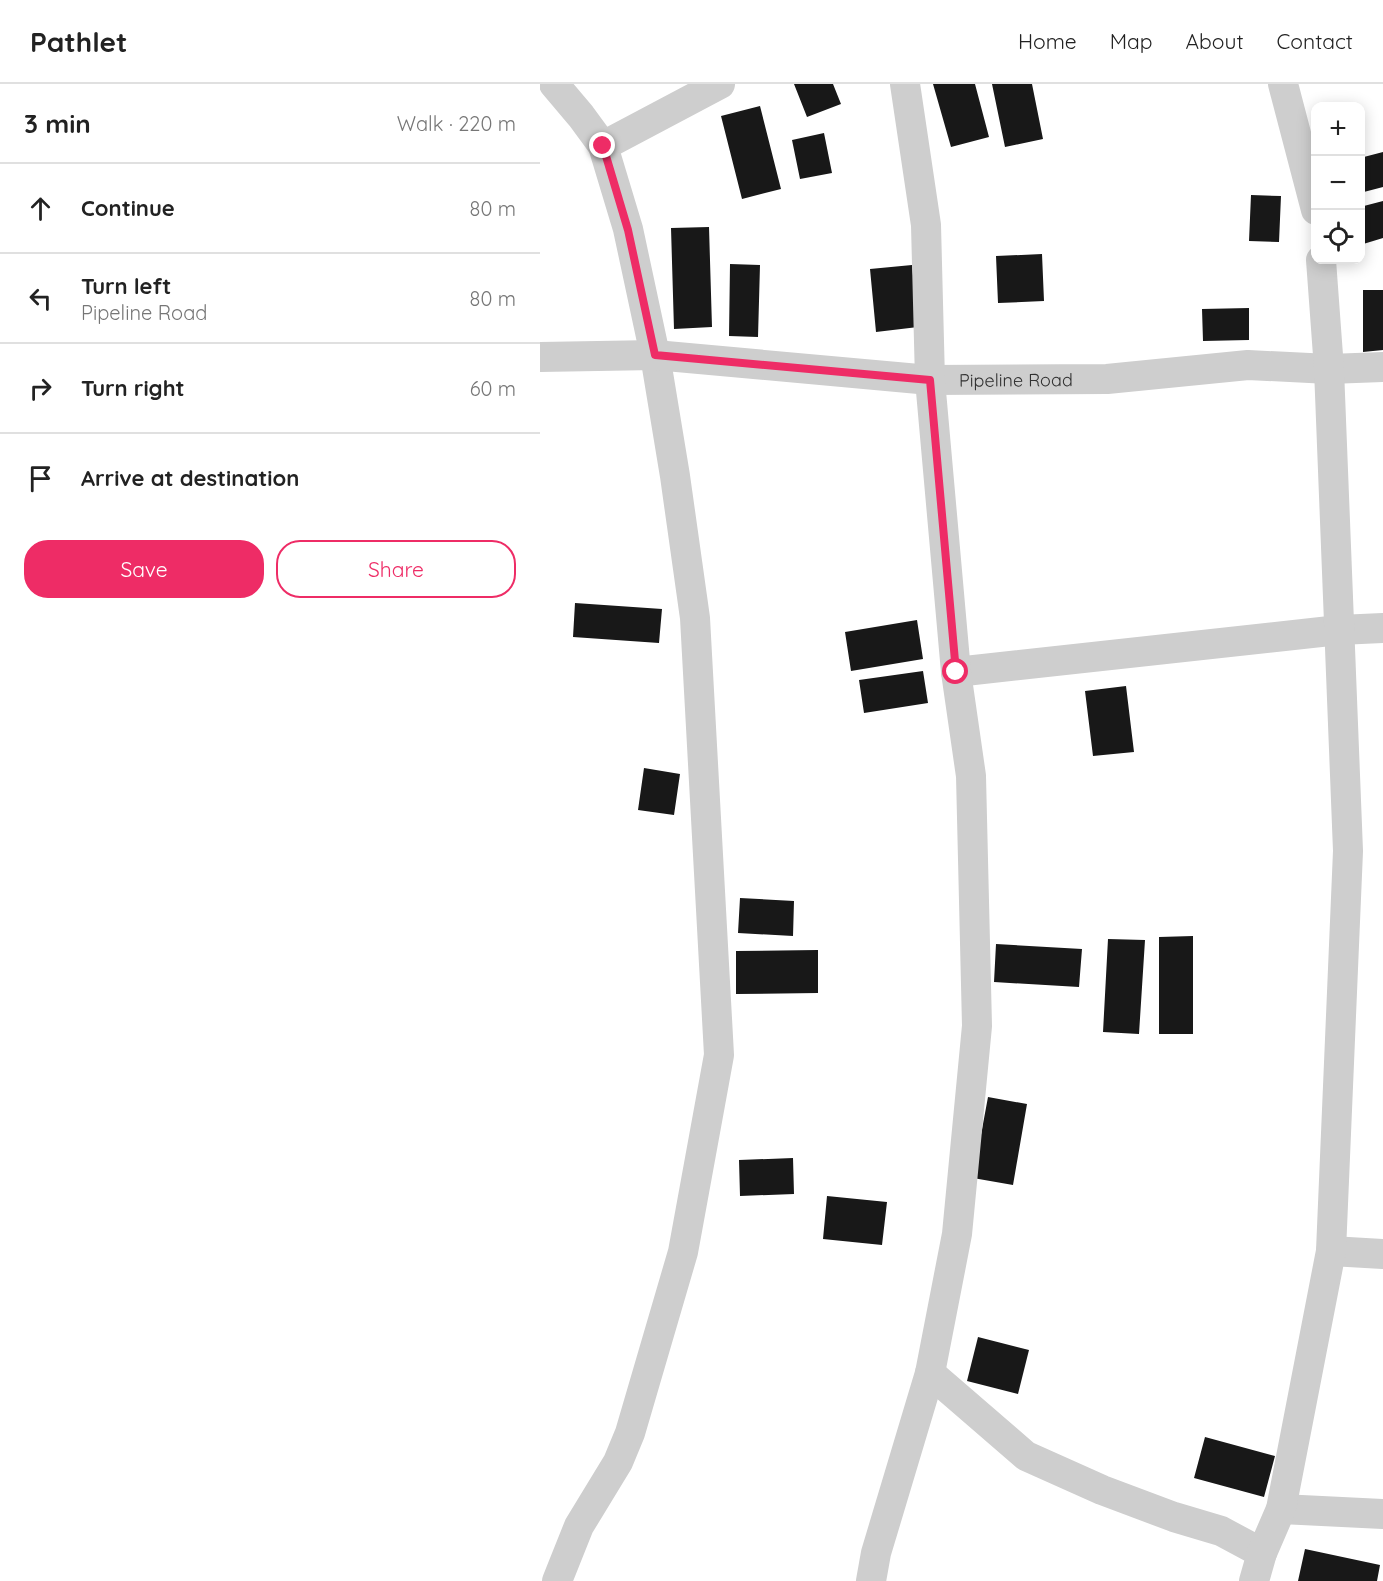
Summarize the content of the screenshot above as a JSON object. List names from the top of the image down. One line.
{"streets":{"street":["Pipeline Road"]},"page":{"header":"Pathlet","nav":["Home","Map","About","Contact"],"heading":["3 min","Walk · 220 m"],"map_buttons":["+","−"],"list":[["Continue","80 m"],["Turn left","Pipeline Road","80 m"],["Turn right","60 m"],"Arrive at destination"],"buttons":["Save","Share"]}}
